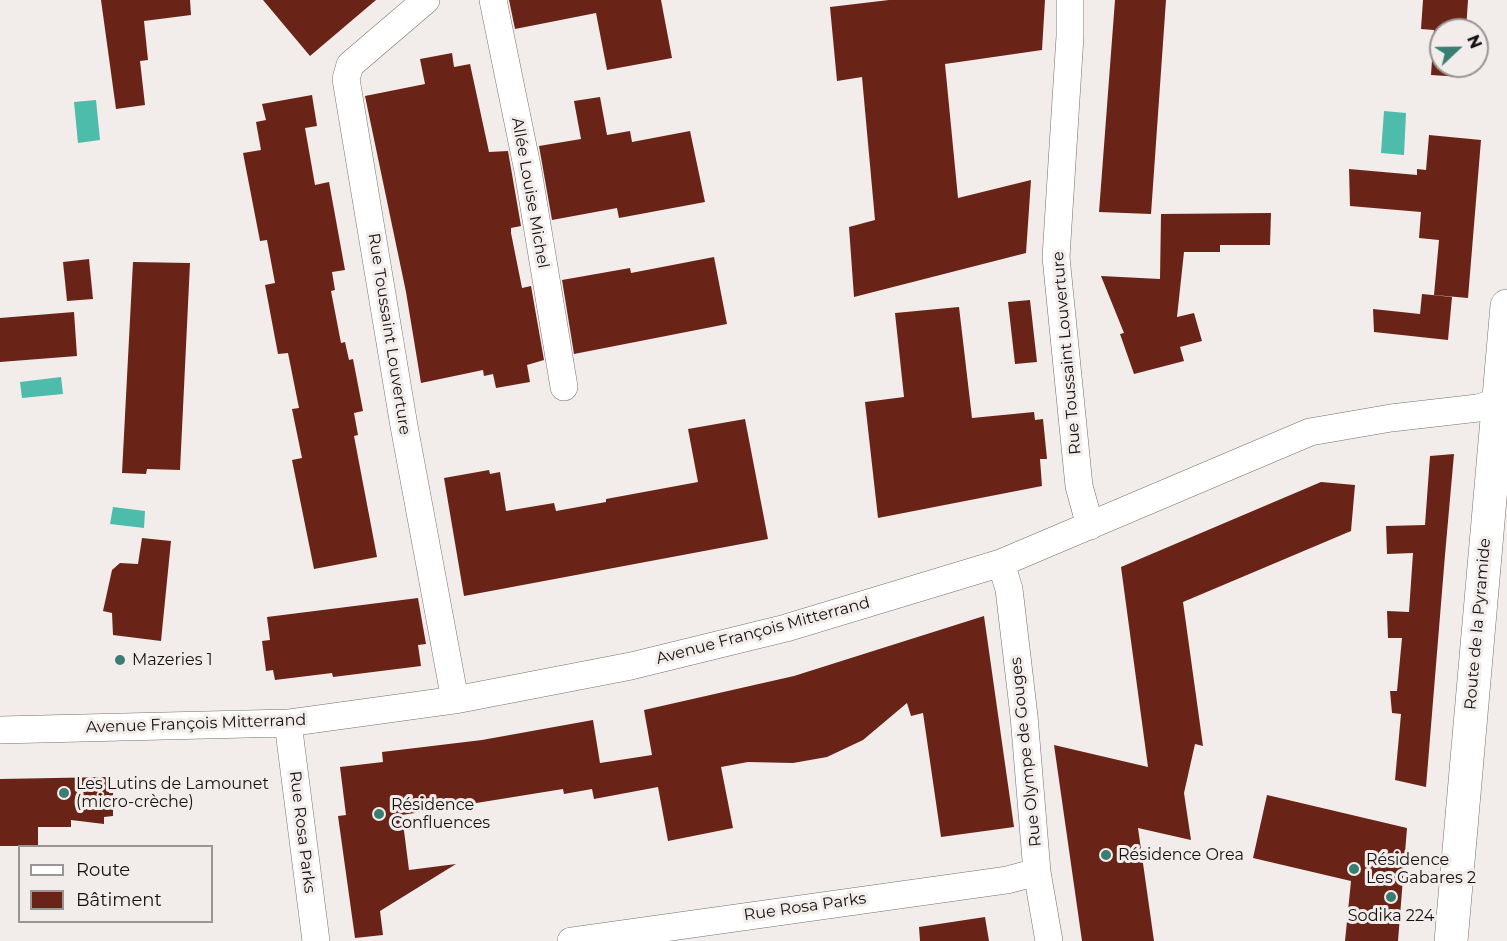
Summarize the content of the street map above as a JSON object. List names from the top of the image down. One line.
{"streets":{"main road":["Route de la Pyramide"],"street":["Allée Louise Michel","Rue Toussaint Louverture","Avenue François Mitterrand","Rue Olympe de Gouges","Rue Rosa Parks"]},"crossings":[["Rue Toussaint Louverture","Avenue François Mitterrand"],["Route de la Pyramide","Avenue François Mitterrand"],["Avenue François Mitterrand","Rue Olympe de Gouges"],["Avenue François Mitterrand","Rue Rosa Parks"],["Rue Olympe de Gouges","Rue Rosa Parks"]],"places":["Mazeries 1","Les Lutins de Lamounet (micro-crèche)","Résidence Confluences","Résidence Orea","Résidence Les Gabares 2","Sodika 224"],"legend":["Route","Bâtiment"],"north":"right"}
